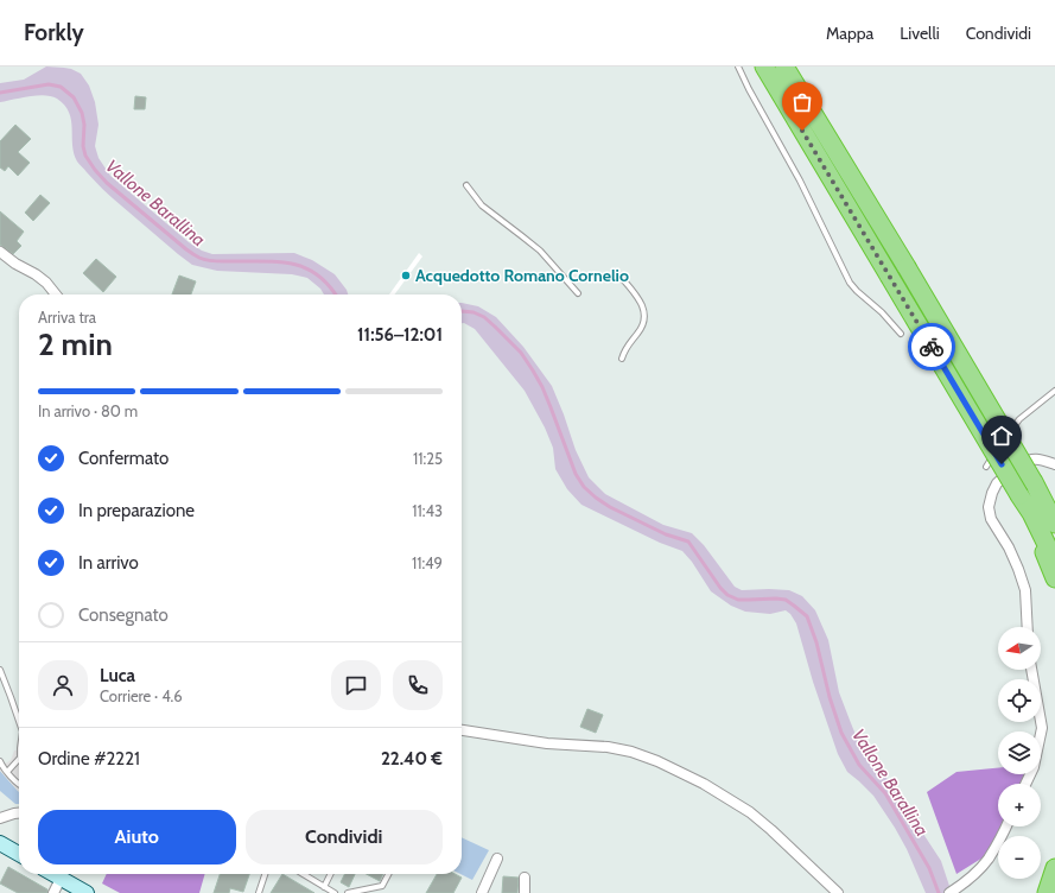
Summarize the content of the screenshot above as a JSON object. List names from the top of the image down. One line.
{"water":["Vallone Barallina"],"places":["Acquedotto Romano Cornelio"],"north":"left","page":{"header":"Forkly","nav":["Mappa","Livelli","Condividi"],"heading":["2 min","Arriva tra","11:56–12:01"],"panel":["Luca","Corriere · 4.6","Ordine #2221","22.40 €"],"bar":"In arrivo · 80 m","list":[["Confermato","11:25"],["In preparazione","11:43"],["In arrivo","11:49"],"Consegnato"],"map_buttons":["+","−"],"buttons":["Aiuto","Condividi"]}}
